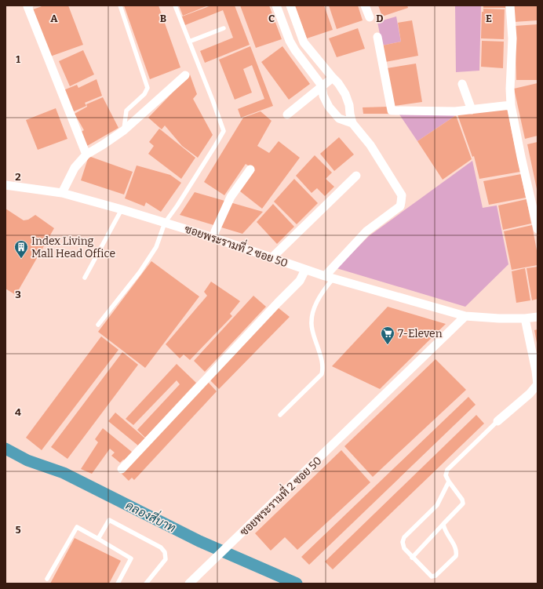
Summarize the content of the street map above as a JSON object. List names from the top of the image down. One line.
{"streets":{"street":["ซอยพระรามที่ 2 ซอย 50"]},"water":["คลองสี่บาท"],"places":{"building":["Index Living Mall Head Office"],"supermarket":["7-Eleven"]},"grid":{"columns":["A","B","C","D","E"],"rows":["1","2","3","4","5"]}}
